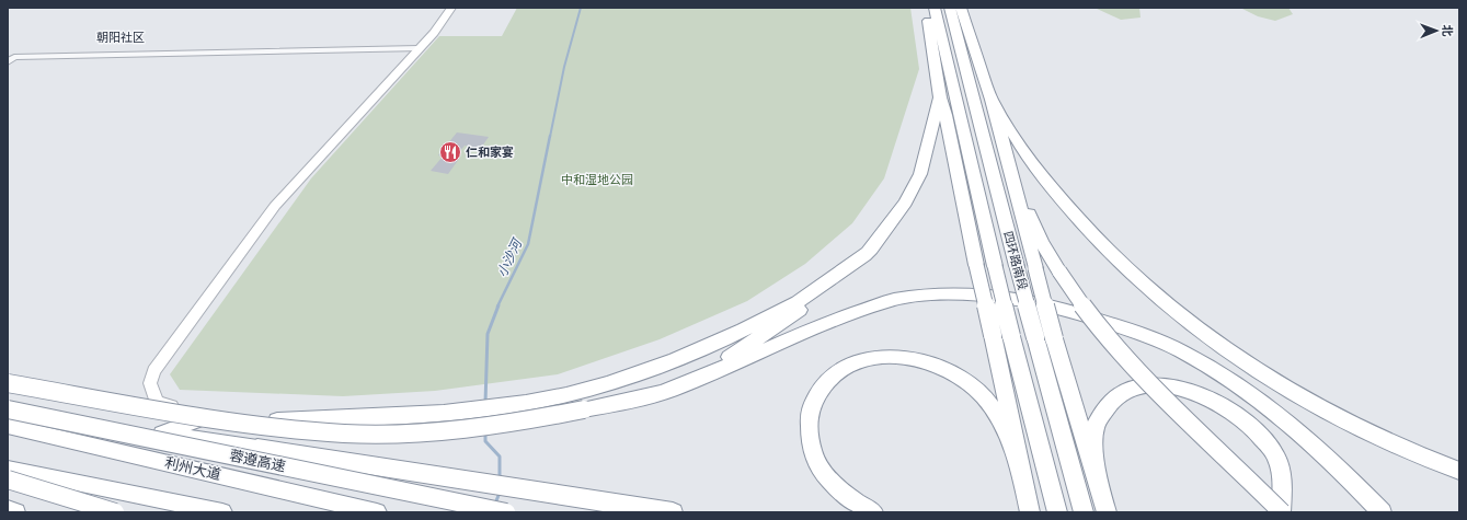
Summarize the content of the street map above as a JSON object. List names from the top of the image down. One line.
{"streets":{"highway":["四环路南段","蓉遵高速","利州大道"]},"districts":["朝阳社区"],"water":["小沙河"],"parks":["中和湿地公园"],"places":{"restaurant":["仁和家宴"]},"north":"right"}
